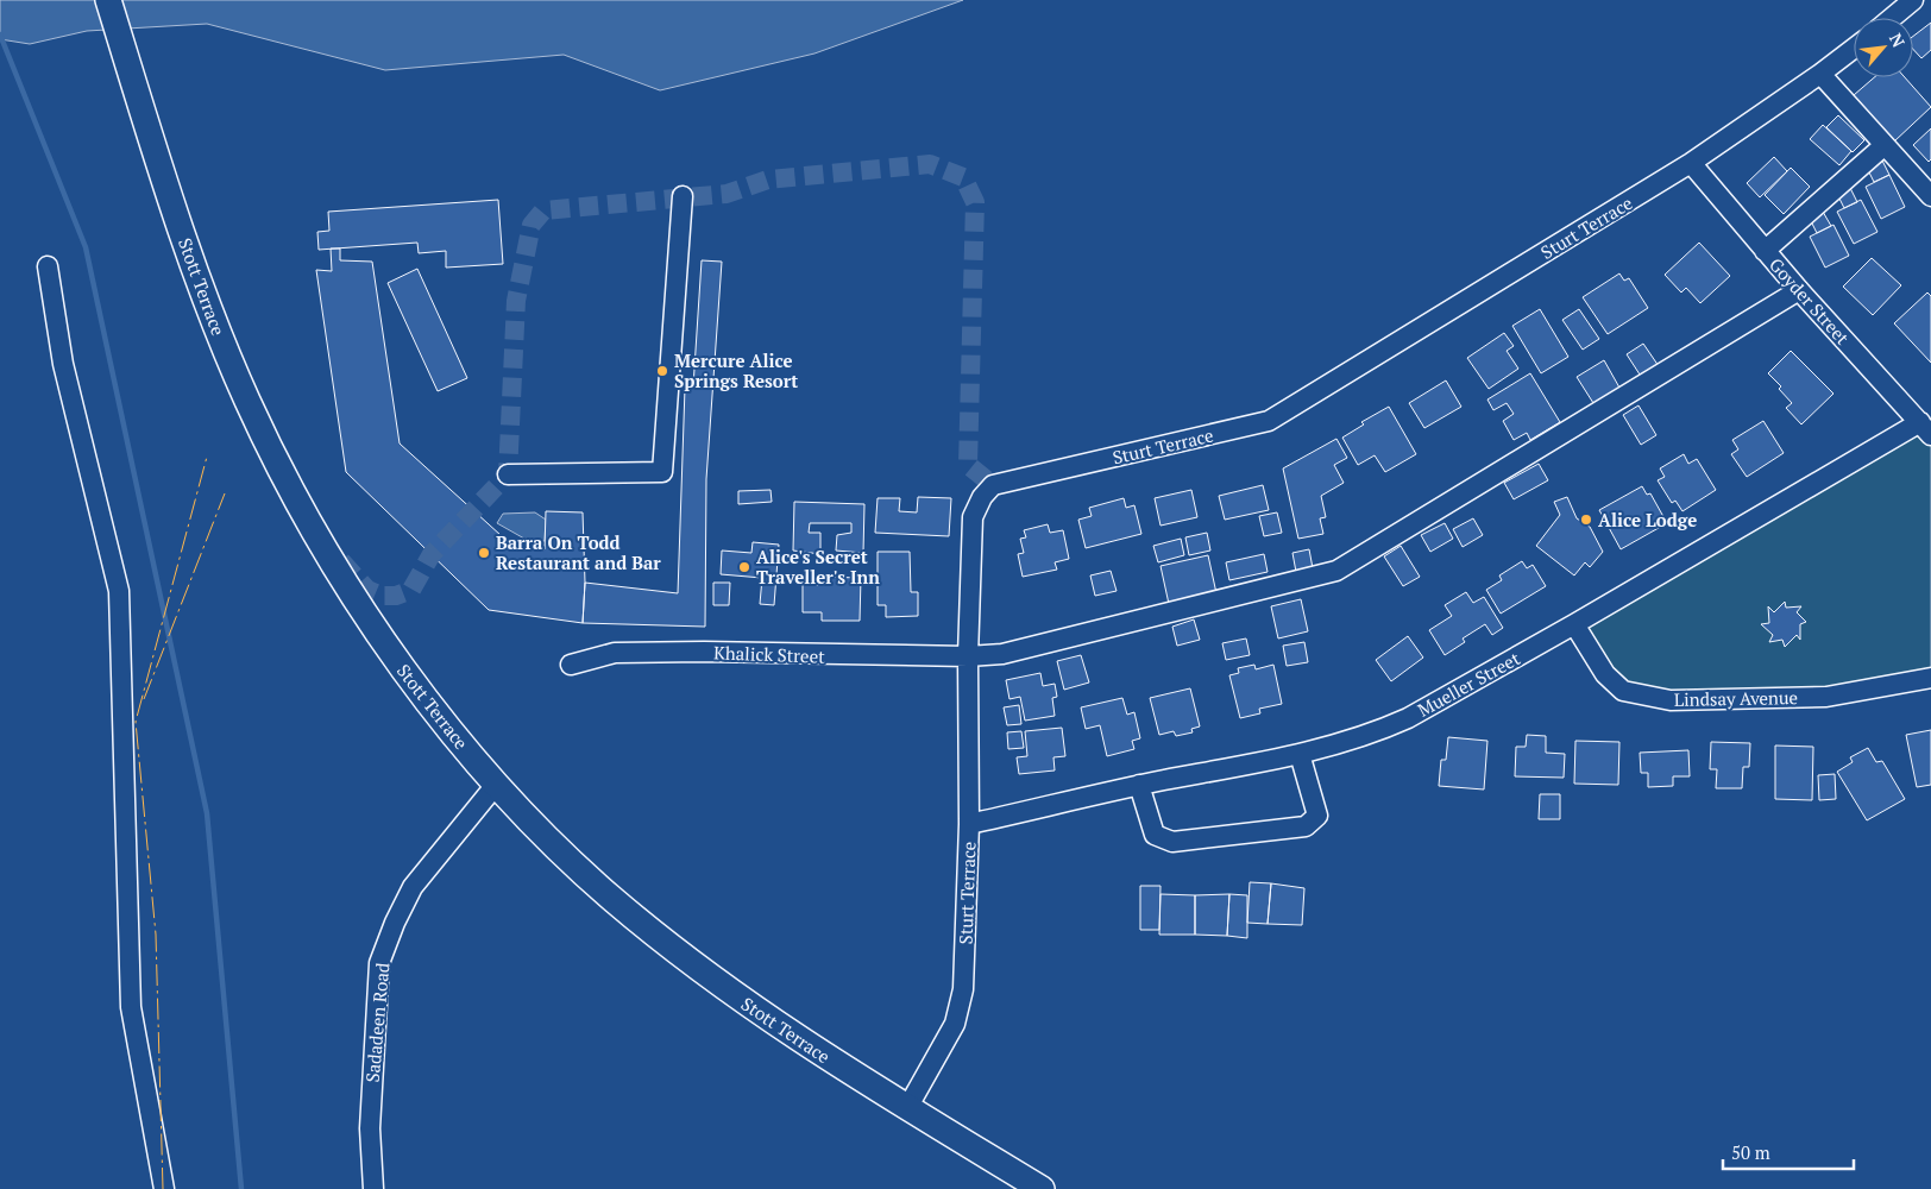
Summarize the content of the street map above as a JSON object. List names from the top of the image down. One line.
{"streets":{"main road":["Stott Terrace"],"street":["Sturt Terrace","Goyder Street","Khalick Street","Mueller Street","Lindsay Avenue","Sadadeen Road"]},"crossings":[["Sturt Terrace","Stott Terrace"],["Sturt Terrace","Goyder Street"],["Sturt Terrace","Khalick Street"],["Sturt Terrace","Mueller Street"],["Stott Terrace","Sadadeen Road"],["Goyder Street","Khalick Street"],["Goyder Street","Mueller Street"],["Mueller Street","Lindsay Avenue"]],"places":["Mercure Alice Springs Resort","Alice Lodge","Barra On Todd Restaurant and Bar","Alice's Secret Traveller's Inn"],"scale_bar":"50 m","north":"top right"}
